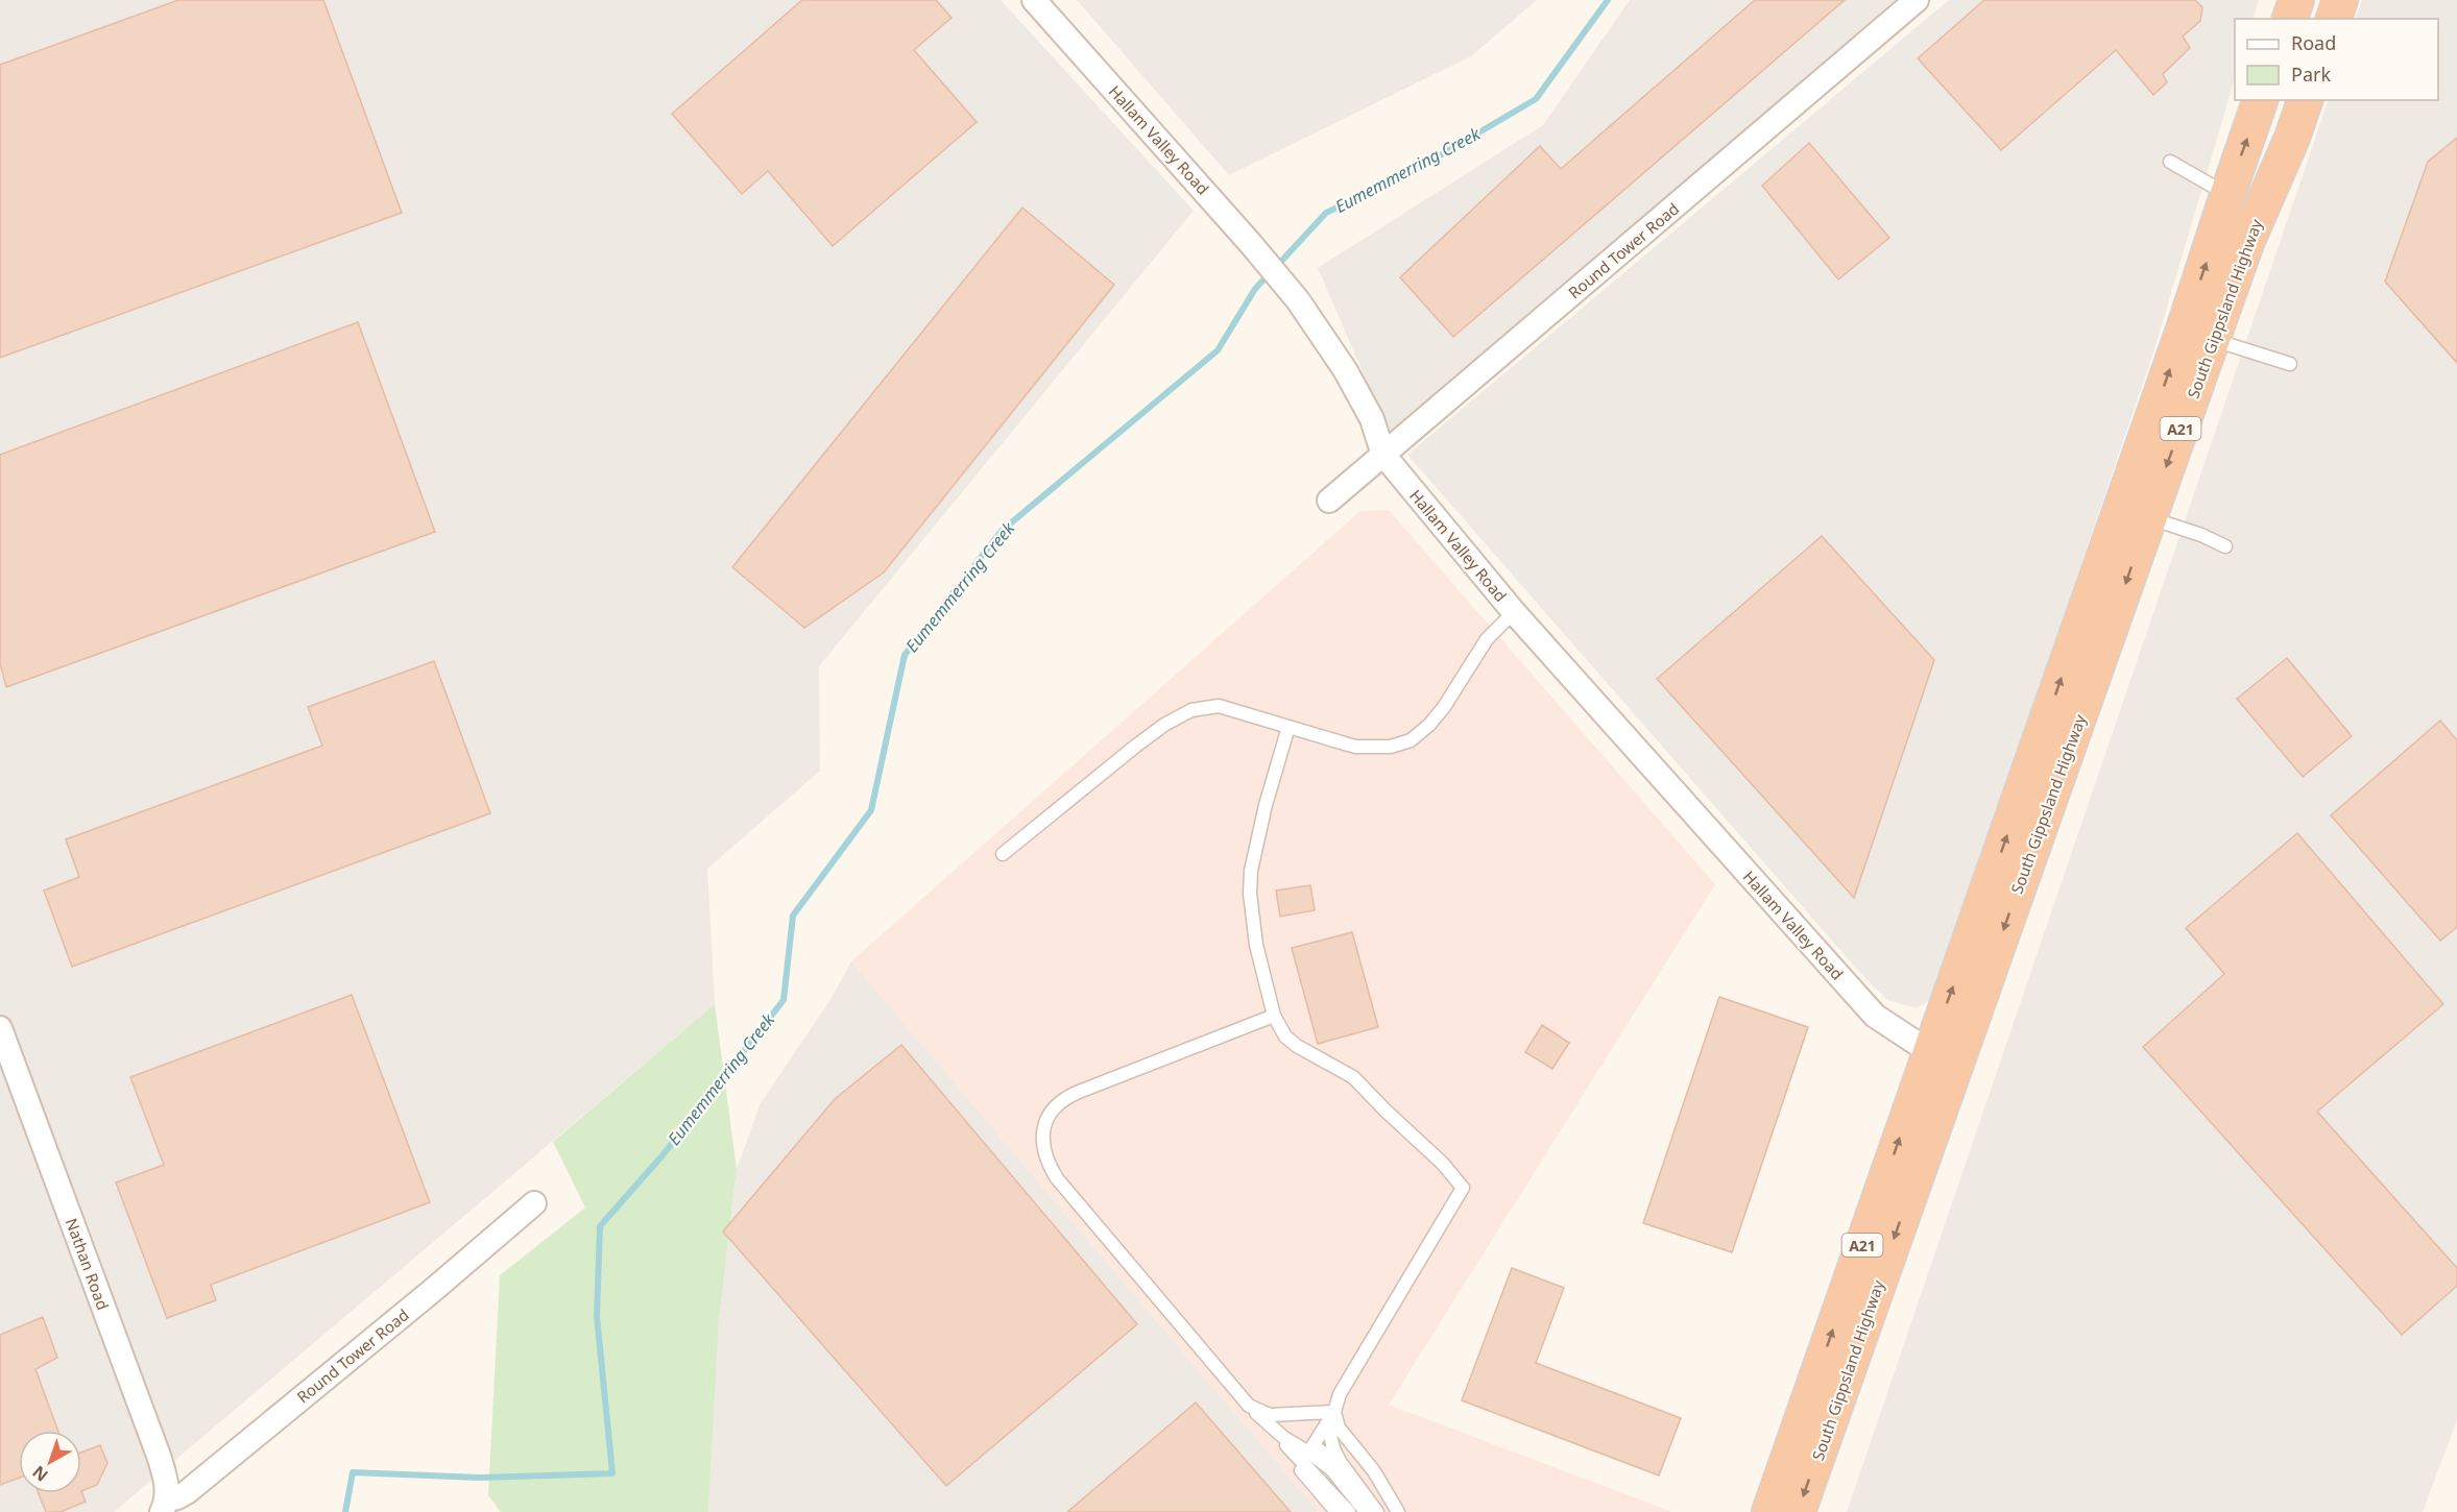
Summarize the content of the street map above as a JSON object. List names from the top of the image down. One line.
{"streets":{"highway":["South Gippsland Highway","A21"],"street":["Hallam Valley Road","Round Tower Road","Nathan Road"]},"crossings":[["Hallam Valley Road","Round Tower Road"],["Hallam Valley Road","South Gippsland Highway"],["Round Tower Road","Nathan Road"]],"water":["Eumemmerring Creek"],"legend":["Road","Park"],"north":"bottom left"}
